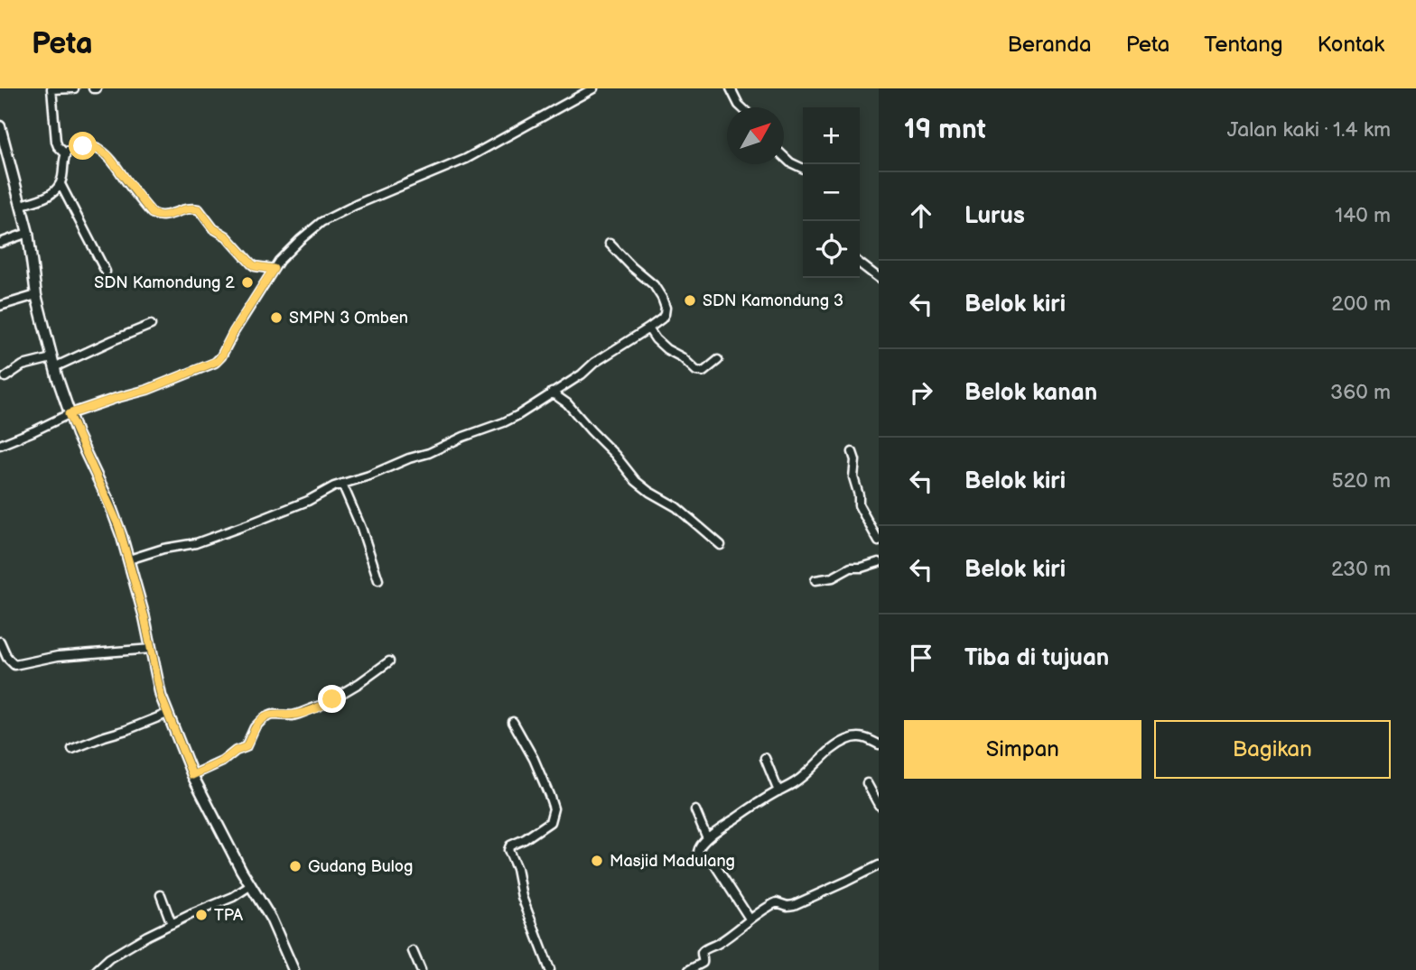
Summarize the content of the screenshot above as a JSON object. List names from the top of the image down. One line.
{"places":["SDN Kamondung 2","SDN Kamondung 3","SMPN 3 Omben","Masjid Madulang","Gudang Bulog","TPA"],"north":"top right","page":{"header":"Peta","nav":["Beranda","Peta","Tentang","Kontak"],"heading":["19 mnt","Jalan kaki · 1.4 km"],"map_buttons":["+","−"],"list":[["Lurus","140 m"],["Belok kiri","200 m"],["Belok kanan","360 m"],["Belok kiri","520 m"],["Belok kiri","230 m"],"Tiba di tujuan"],"buttons":["Simpan","Bagikan"]}}
